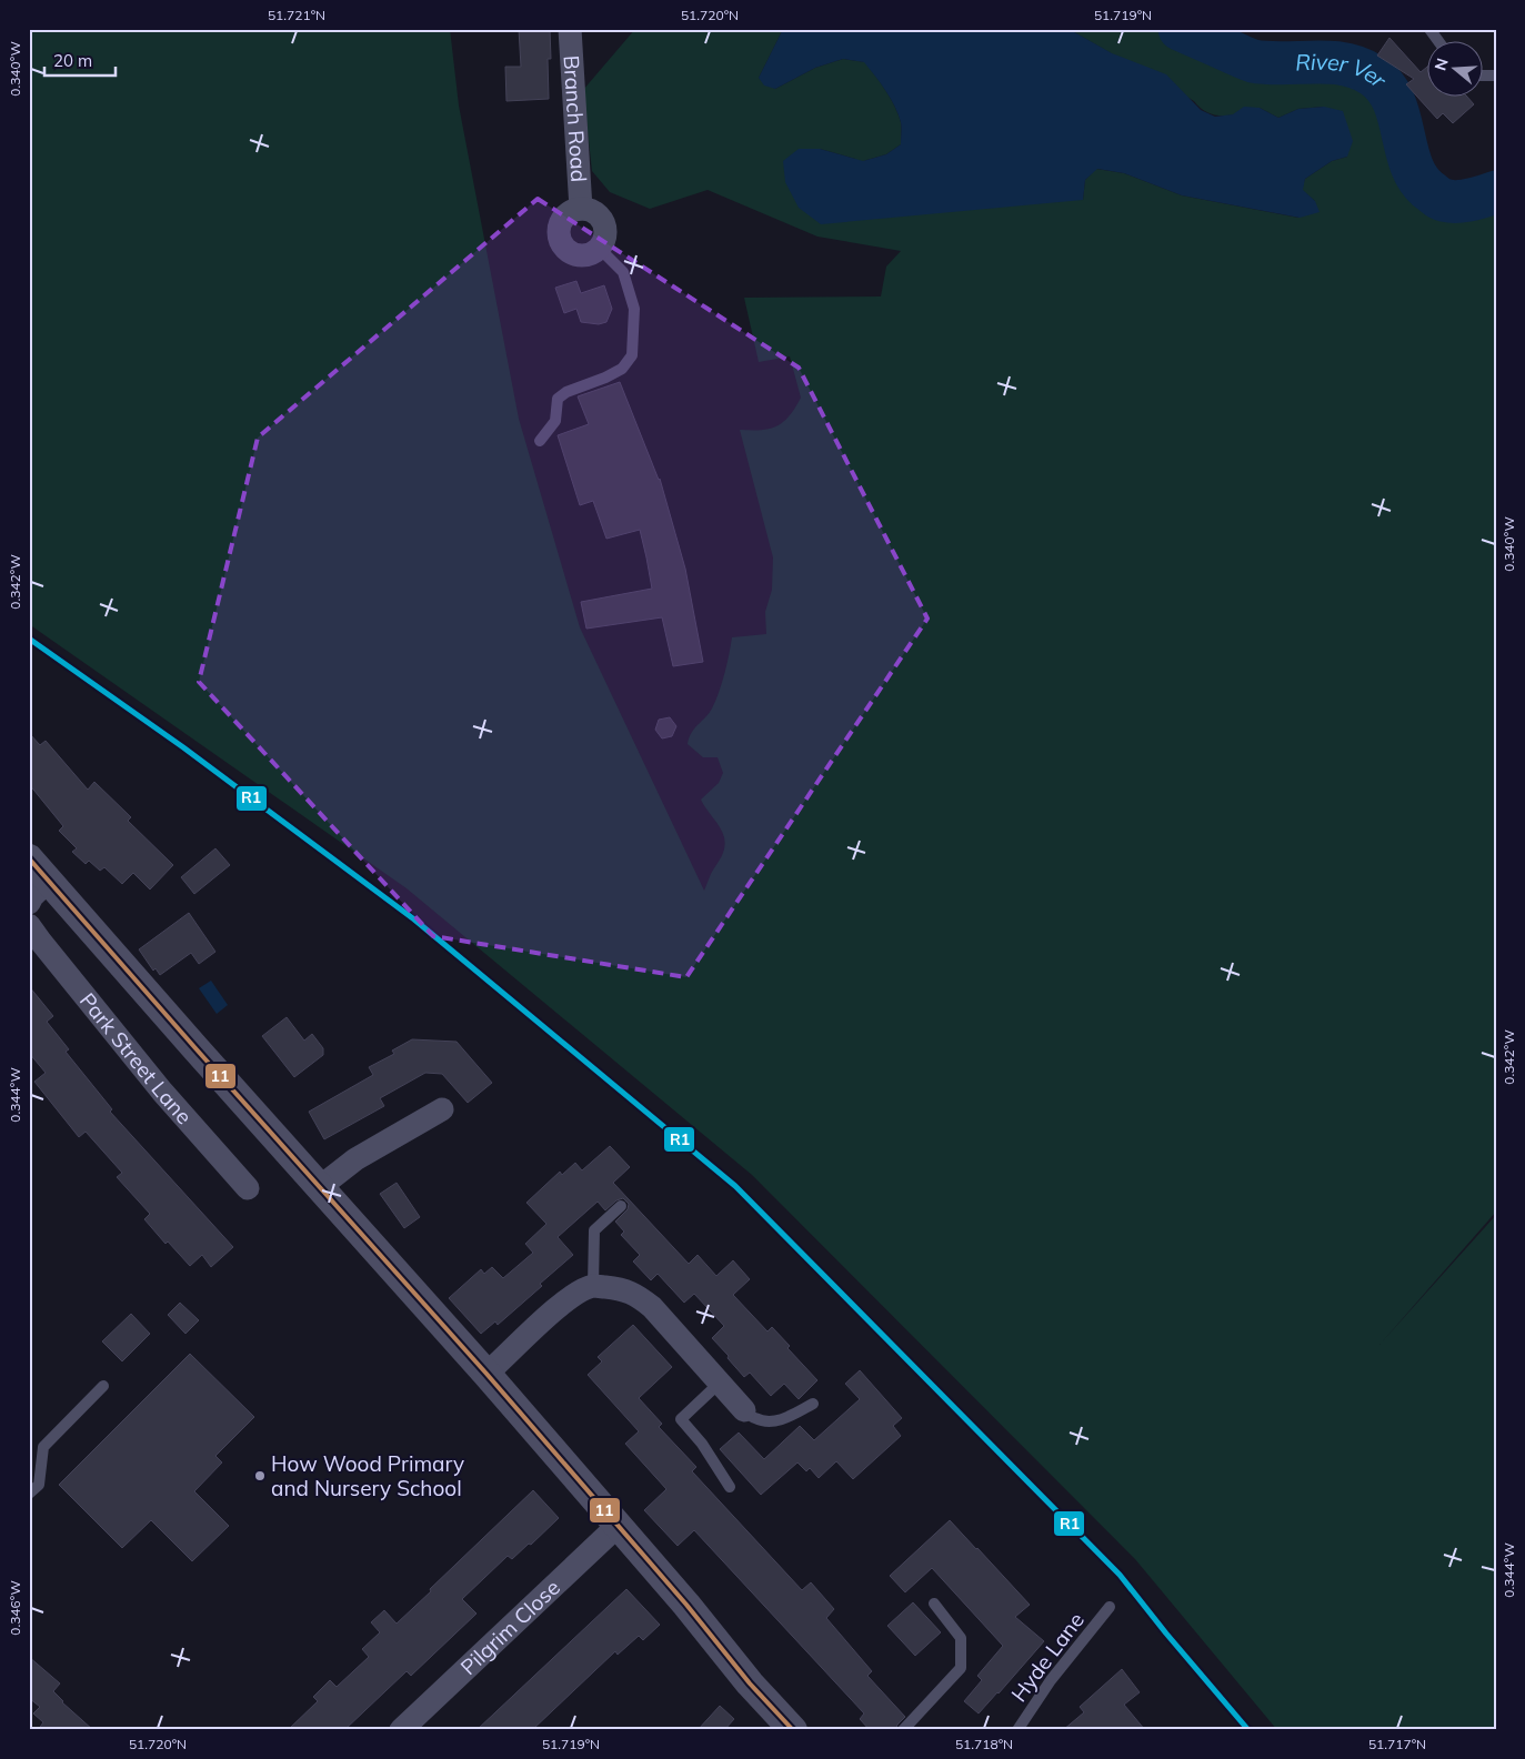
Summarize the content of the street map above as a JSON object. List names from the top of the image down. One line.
{"streets":{"street":["Branch Road","Park Street Lane","Pilgrim Close"],"lane":["Hyde Lane"]},"water":["River Ver"],"places":["How Wood Primary and Nursery School"],"lines":["transit line R1","transit line 11"],"scale_bar":"20 m","north":"left","coordinates":["51.721°N","51.720°N","51.719°N","0.340°W","0.342°W","0.344°W","0.346°W","51.718°N","51.717°N"]}
